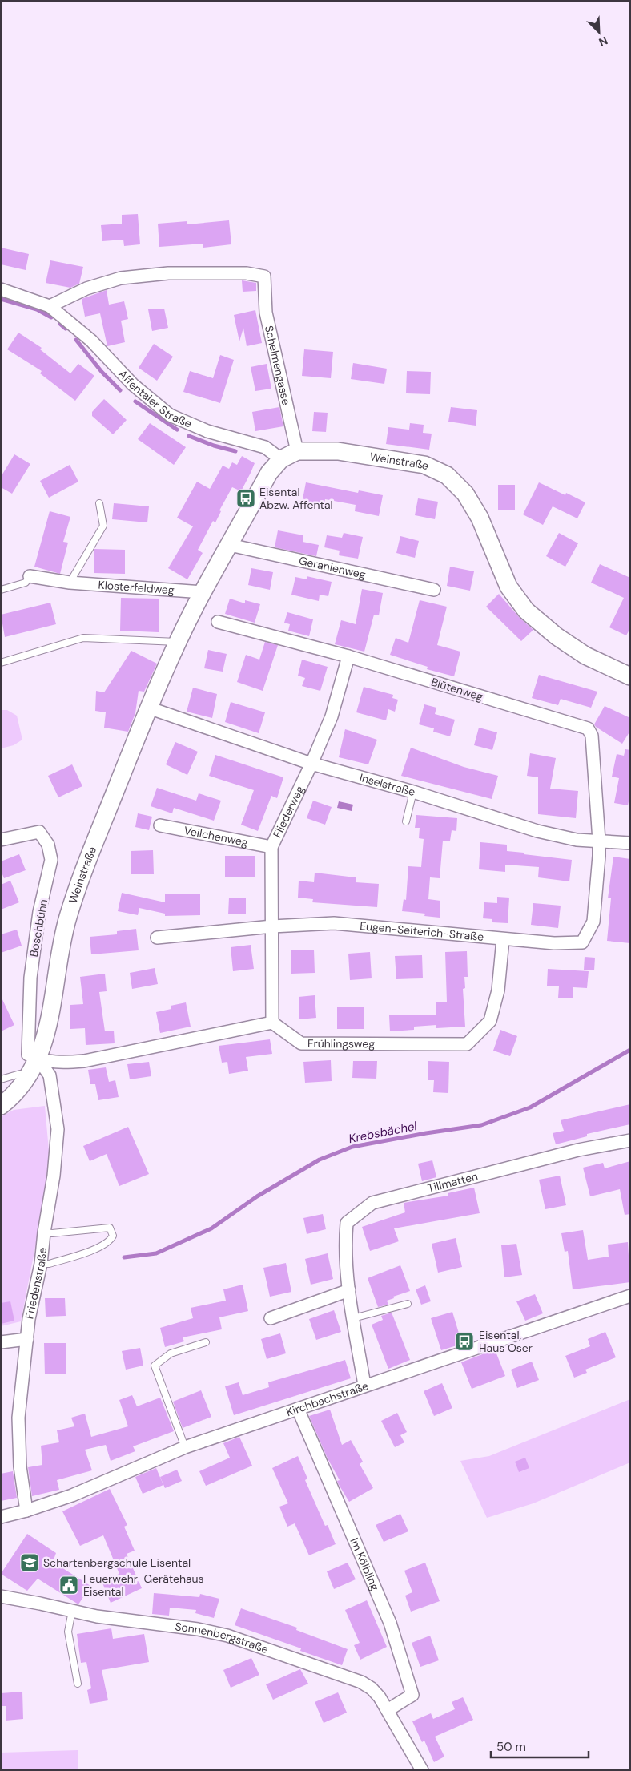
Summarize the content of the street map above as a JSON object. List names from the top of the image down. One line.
{"streets":{"main road":["Weinstraße"],"street":["Schelmengasse","Affentaler Straße","Geranienweg","Klosterfeldweg","Blütenweg","Inselstraße","Fliederweg","Veilchenweg","Boschbühn","Eugen-Seiterich-Straße","Frühlingsweg","Tillmatten","Friedenstraße","Kirchbachstraße","Im Kölbling","Sonnenbergstraße"]},"crossings":[["Schelmengasse","Affentaler Straße"],["Schelmengasse","Weinstraße"],["Affentaler Straße","Weinstraße"],["Weinstraße","Geranienweg"],["Weinstraße","Klosterfeldweg"],["Weinstraße","Inselstraße"],["Weinstraße","Boschbühn"],["Weinstraße","Friedenstraße"],["Blütenweg","Inselstraße"],["Blütenweg","Fliederweg"],["Blütenweg","Eugen-Seiterich-Straße"],["Inselstraße","Fliederweg"],["Inselstraße","Eugen-Seiterich-Straße"],["Fliederweg","Veilchenweg"],["Fliederweg","Eugen-Seiterich-Straße"],["Fliederweg","Frühlingsweg"],["Boschbühn","Friedenstraße"],["Eugen-Seiterich-Straße","Frühlingsweg"],["Tillmatten","Kirchbachstraße"],["Friedenstraße","Kirchbachstraße"],["Kirchbachstraße","Im Kölbling"],["Im Kölbling","Sonnenbergstraße"]],"water":["Krebsbächel"],"places":{"bus stop":["Eisental Abzw. Affental","Eisental, Haus Oser"],"school or university":["Schartenbergschule Eisental"],"public building":["Feuerwehr-Gerätehaus Eisental"]},"scale_bar":"50 m","north":"bottom right"}
